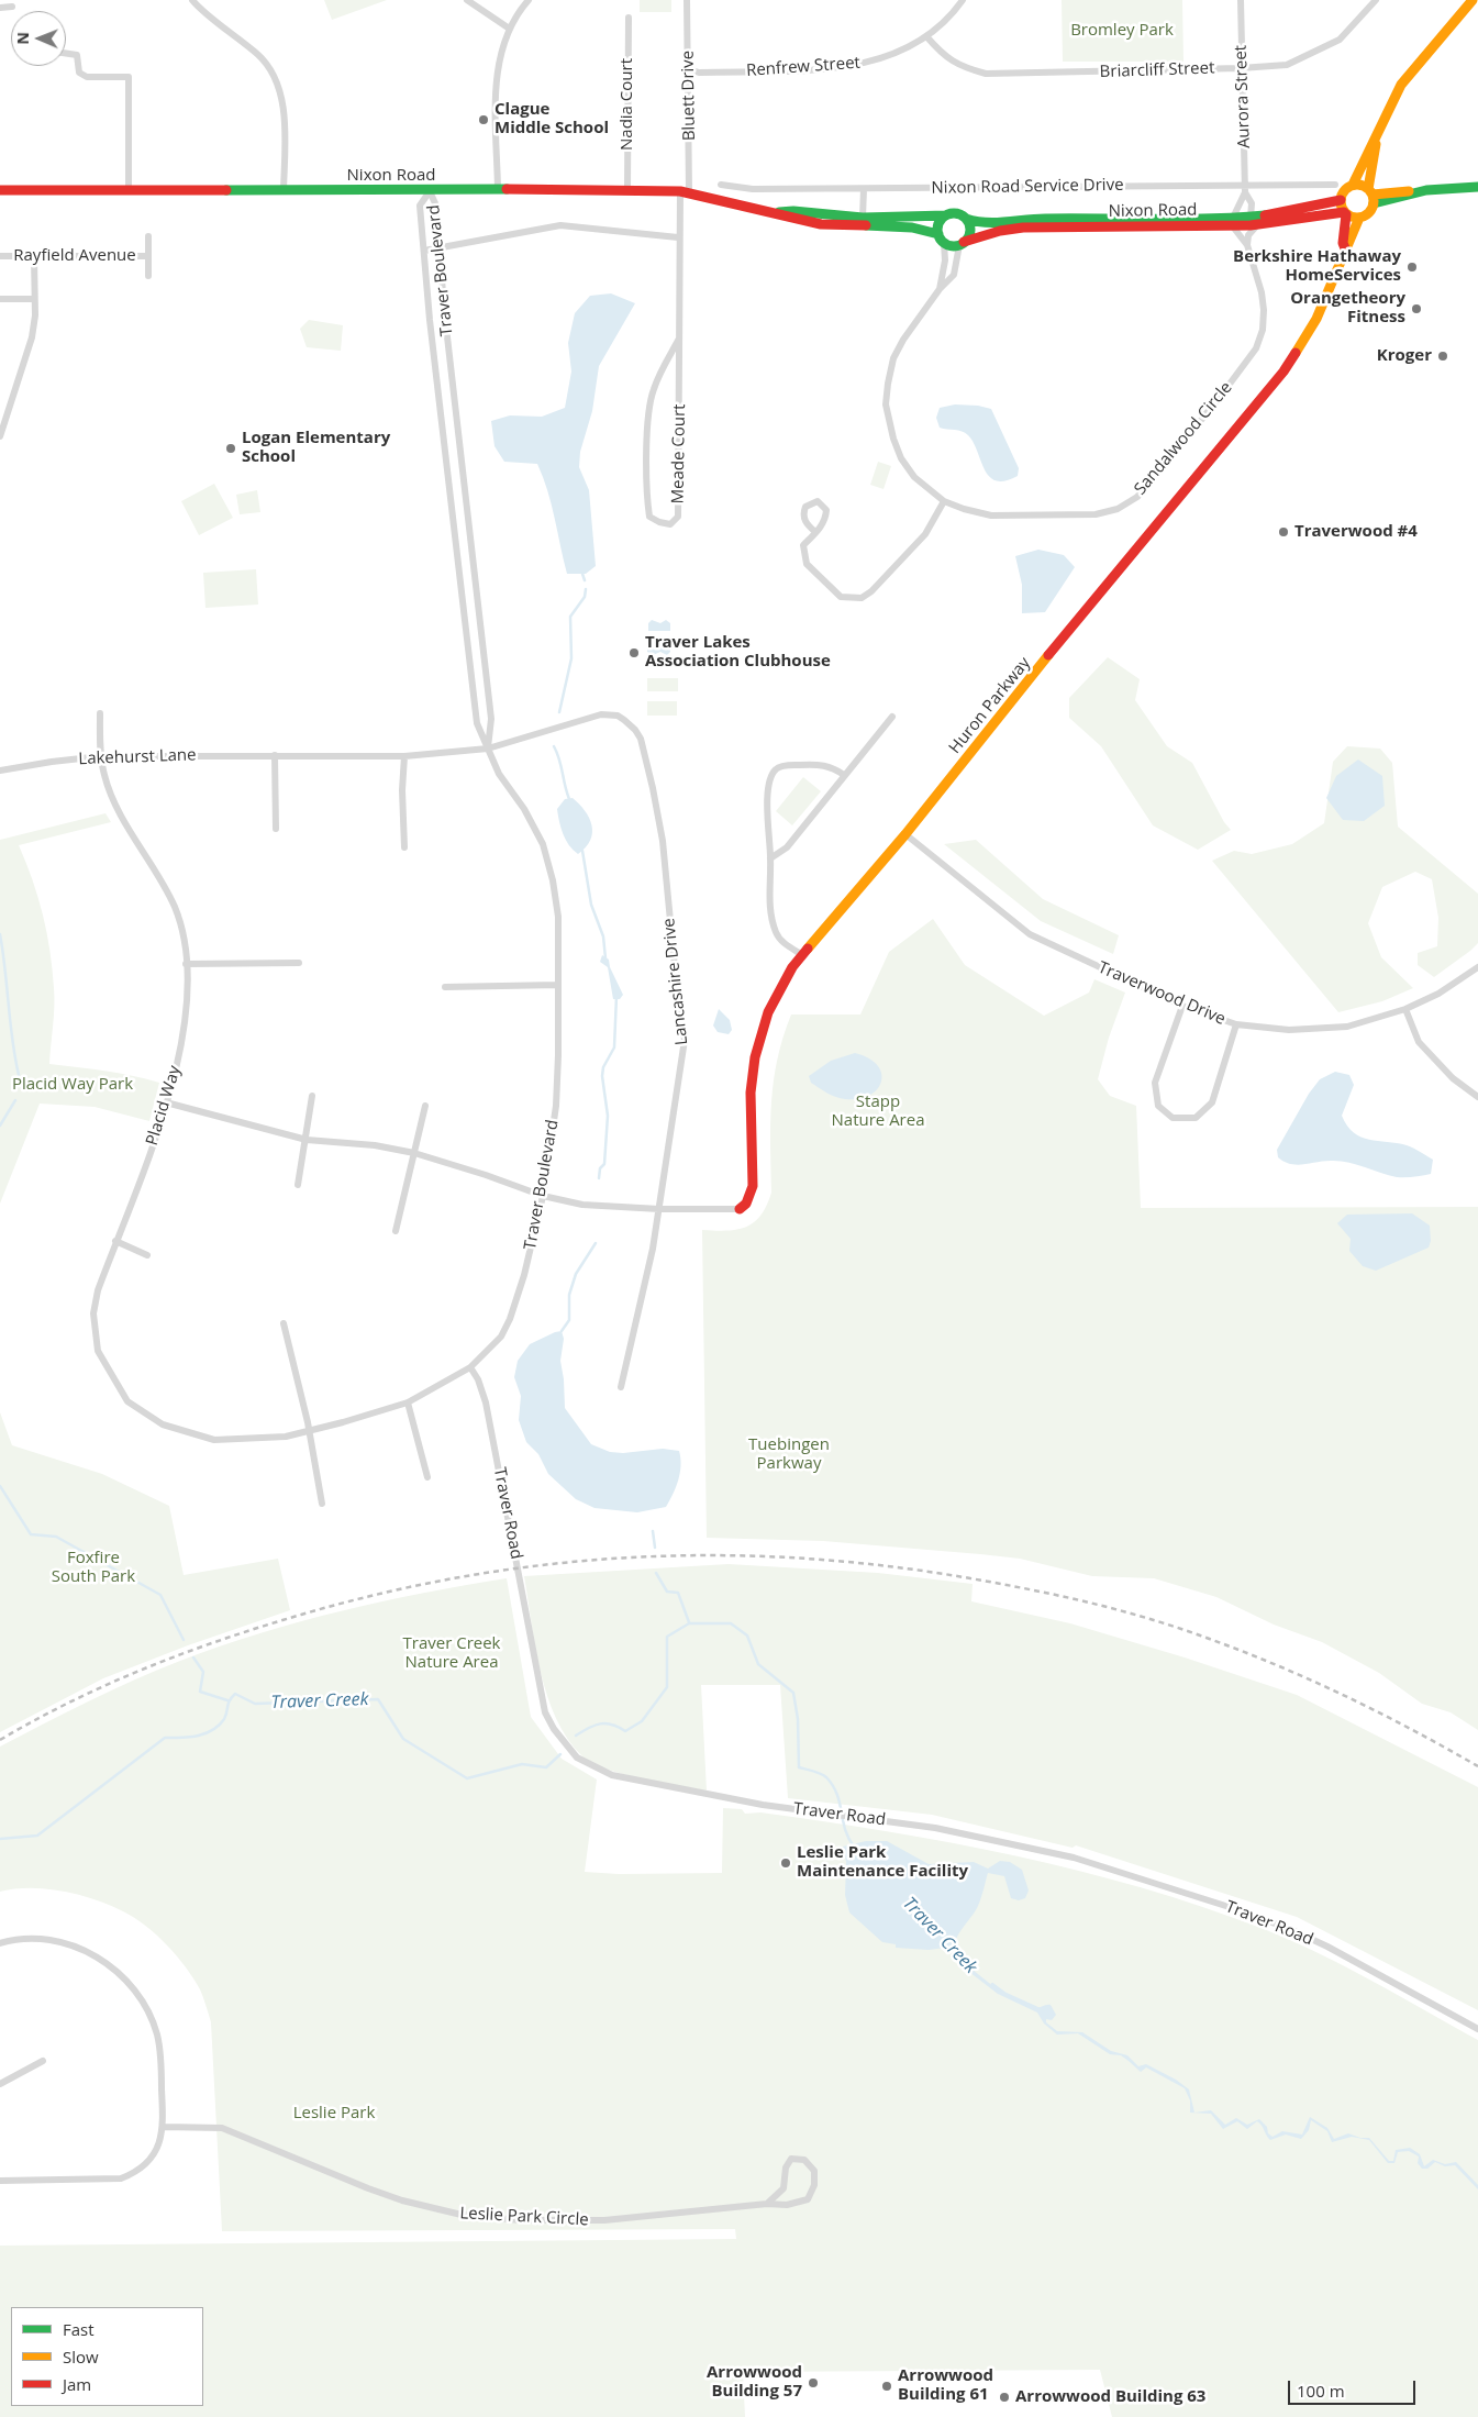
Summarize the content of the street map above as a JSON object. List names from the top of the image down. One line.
{"streets":{"main road":["Nixon Road","Huron Parkway"],"street":["Renfrew Street","Briarcliff Street","Bluett Drive","Aurora Street","Nadia Court","Nixon Road Service Drive","Rayfield Avenue","Traver Boulevard","Sandalwood Circle","Meade Court","Lakehurst Lane","Lancashire Drive","Traverwood Drive","Placid Way","Traver Road","Leslie Park Circle"]},"crossings":[["Renfrew Street","Briarcliff Street"],["Renfrew Street","Bluett Drive"],["Briarcliff Street","Aurora Street"],["Bluett Drive","Nixon Road"],["Bluett Drive","Meade Court"],["Aurora Street","Nixon Road"],["Aurora Street","Nixon Road Service Drive"],["Aurora Street","Sandalwood Circle"],["Nadia Court","Nixon Road"],["Nixon Road","Traver Boulevard"],["Nixon Road","Sandalwood Circle"],["Nixon Road","Meade Court"],["Nixon Road","Huron Parkway"],["Traver Boulevard","Lakehurst Lane"],["Traver Boulevard","Lancashire Drive"],["Traver Boulevard","Placid Way"],["Traver Boulevard","Traver Road"],["Huron Parkway","Traverwood Drive"],["Lakehurst Lane","Lancashire Drive"],["Lakehurst Lane","Placid Way"],["Placid Way","Traver Road"]],"water":["Traver Creek"],"parks":["Bromley Park","Placid Way Park","Stapp Nature Area","Tuebingen Parkway","Foxfire South Park","Traver Creek Nature Area","Leslie Park"],"places":["Clague Middle School","Berkshire Hathaway HomeServices","Orangetheory Fitness","Kroger","Logan Elementary School","Traverwood #4","Traver Lakes Association Clubhouse","Leslie Park Maintenance Facility","Arrowwood Building 57","Arrowwood Building 61","Arrowwood Building 63"],"legend":["Fast","Slow","Jam"],"scale_bar":"100 m","north":"left"}
